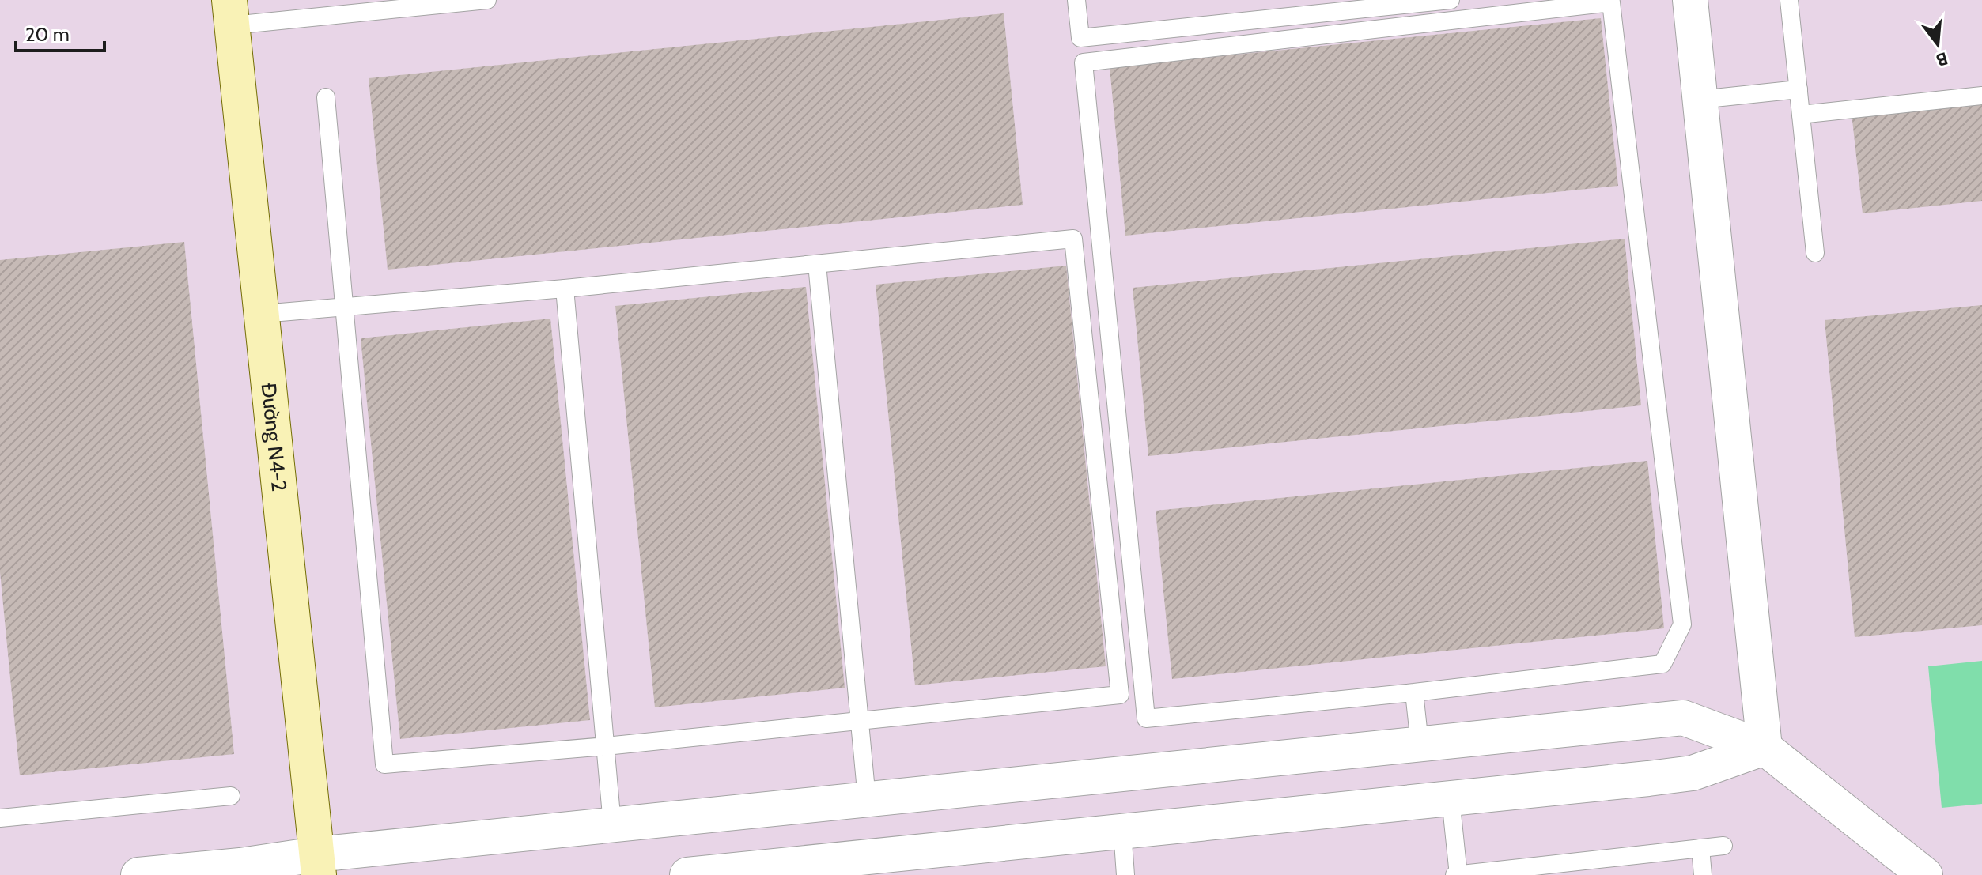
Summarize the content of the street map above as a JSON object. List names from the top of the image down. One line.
{"streets":{"main road":["Đường N4-2"]},"scale_bar":"20 m","north":"bottom"}
